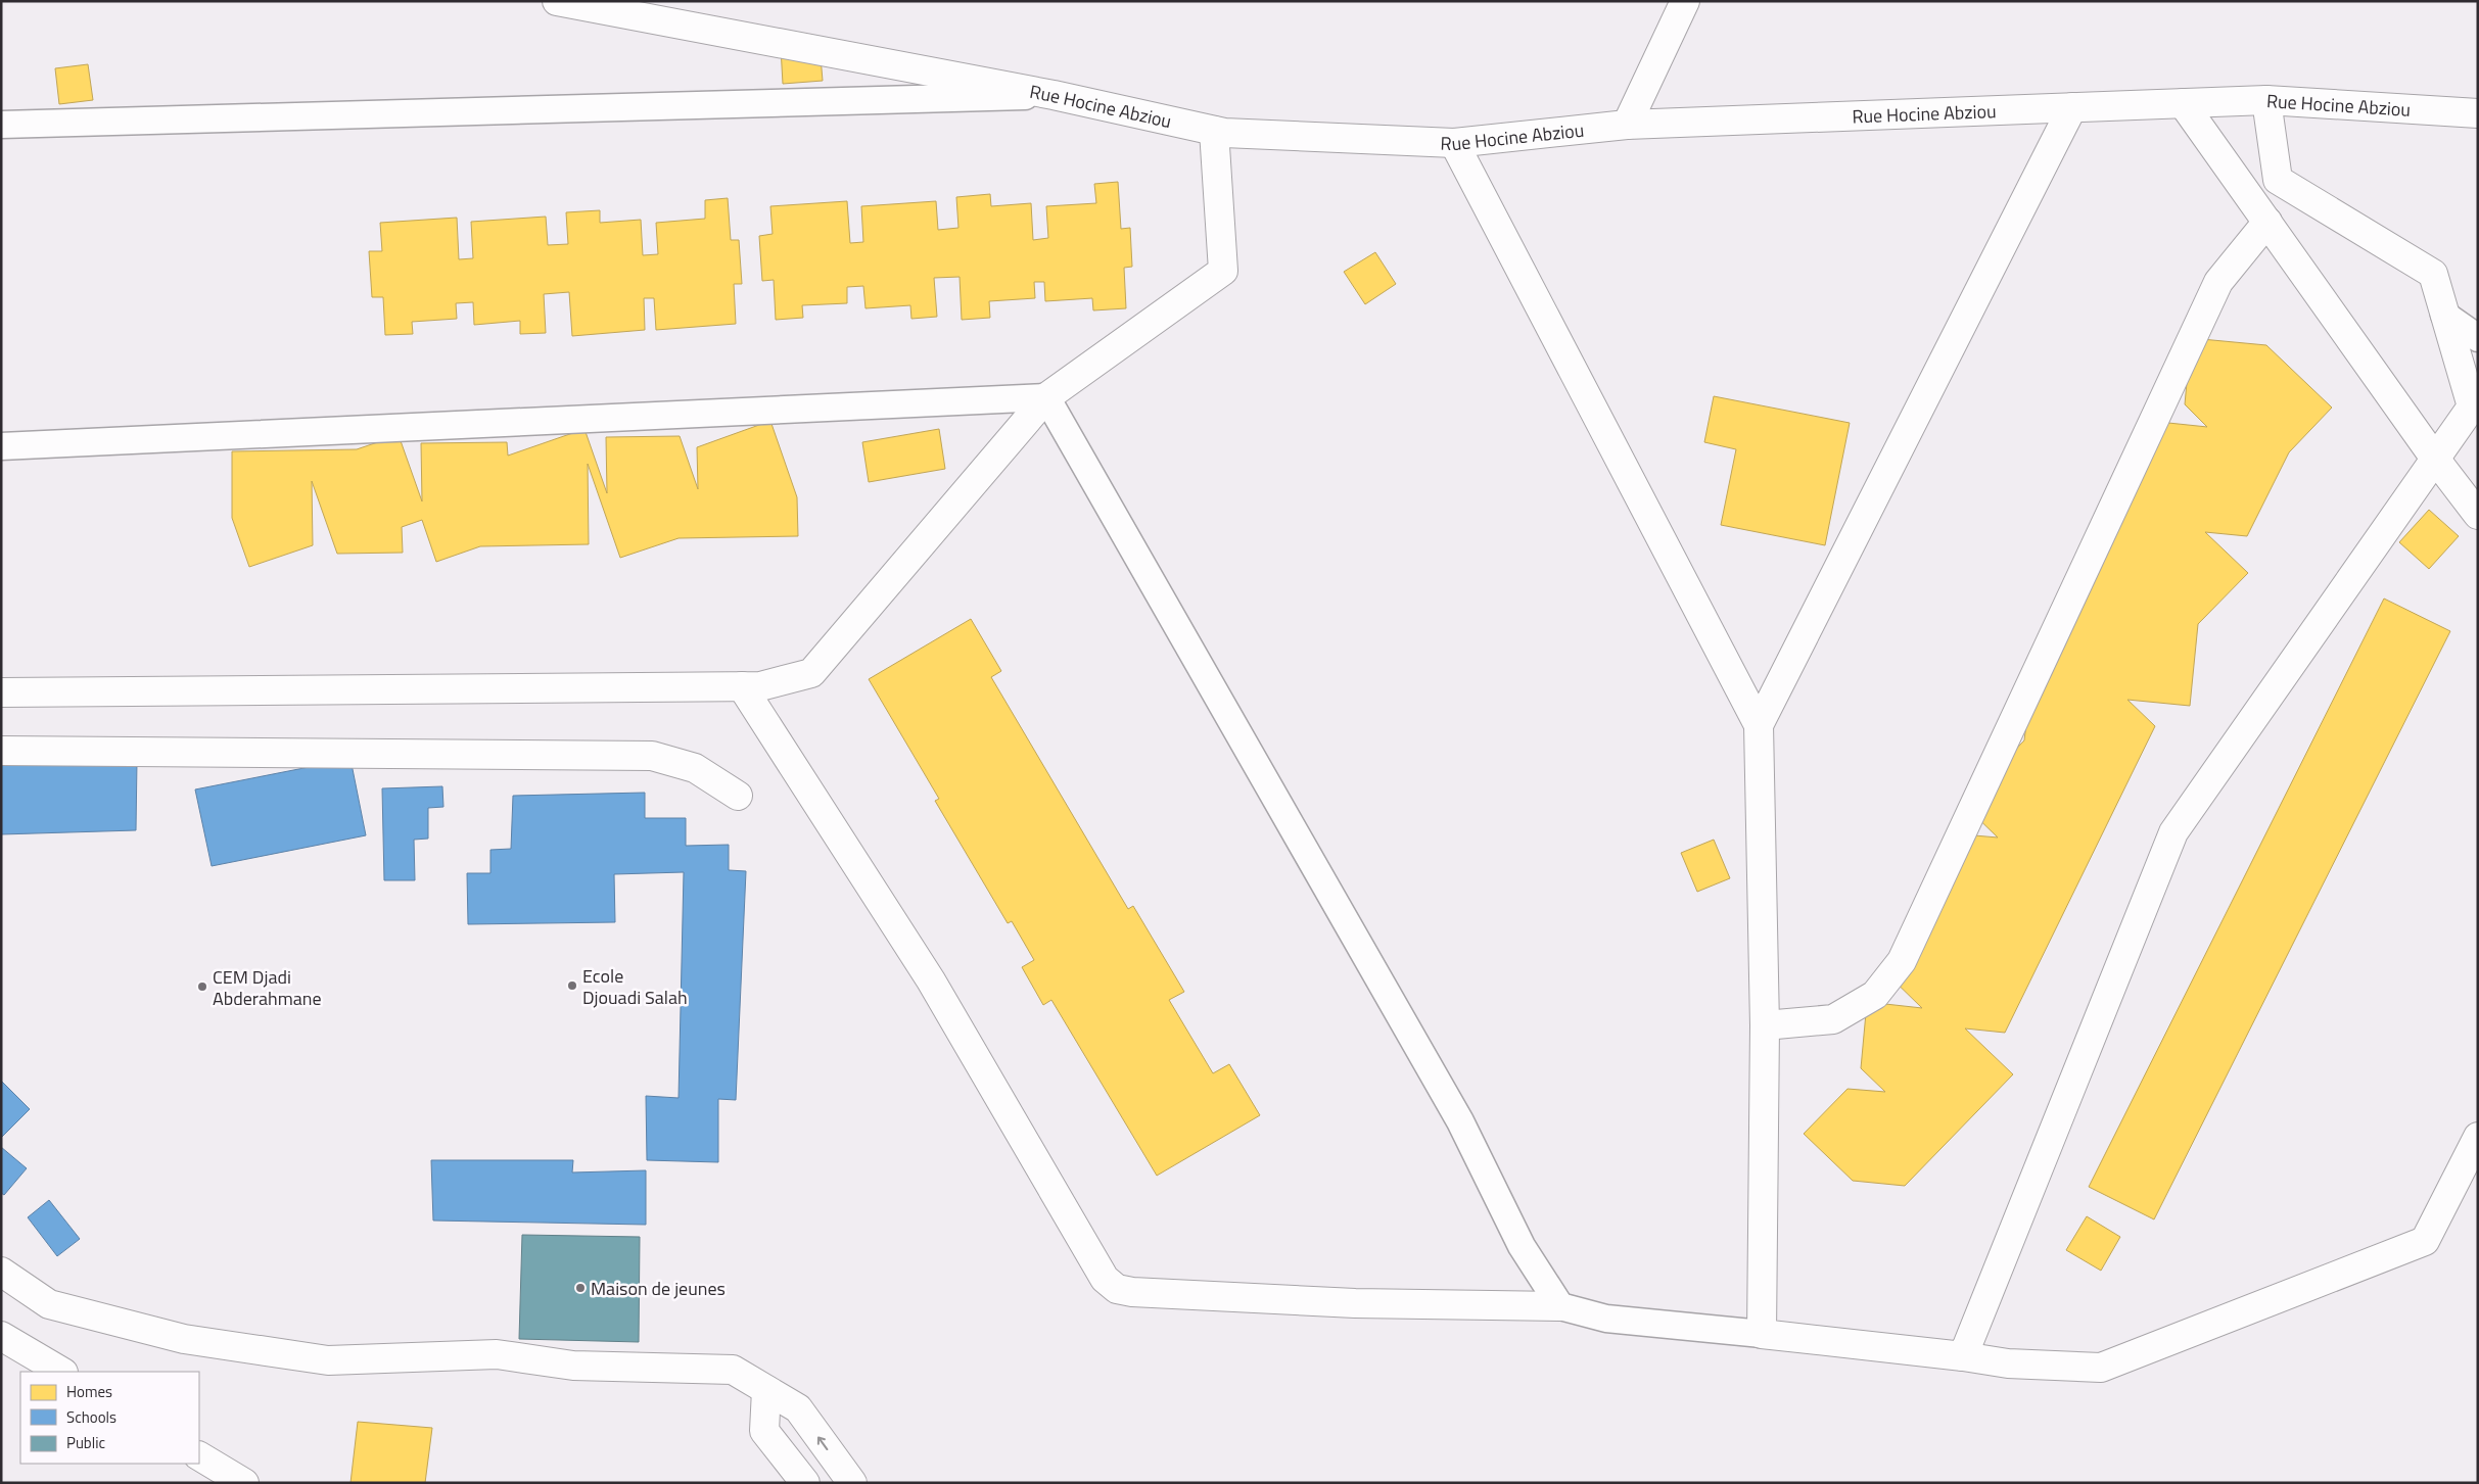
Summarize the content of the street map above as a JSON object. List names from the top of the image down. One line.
{"streets":{"street":["Rue Hocine Abziou"]},"places":["Ecole Djouadi Salah","CEM Djadi Abderahmane","Maison de jeunes"],"legend":["Homes","Schools","Public"]}
